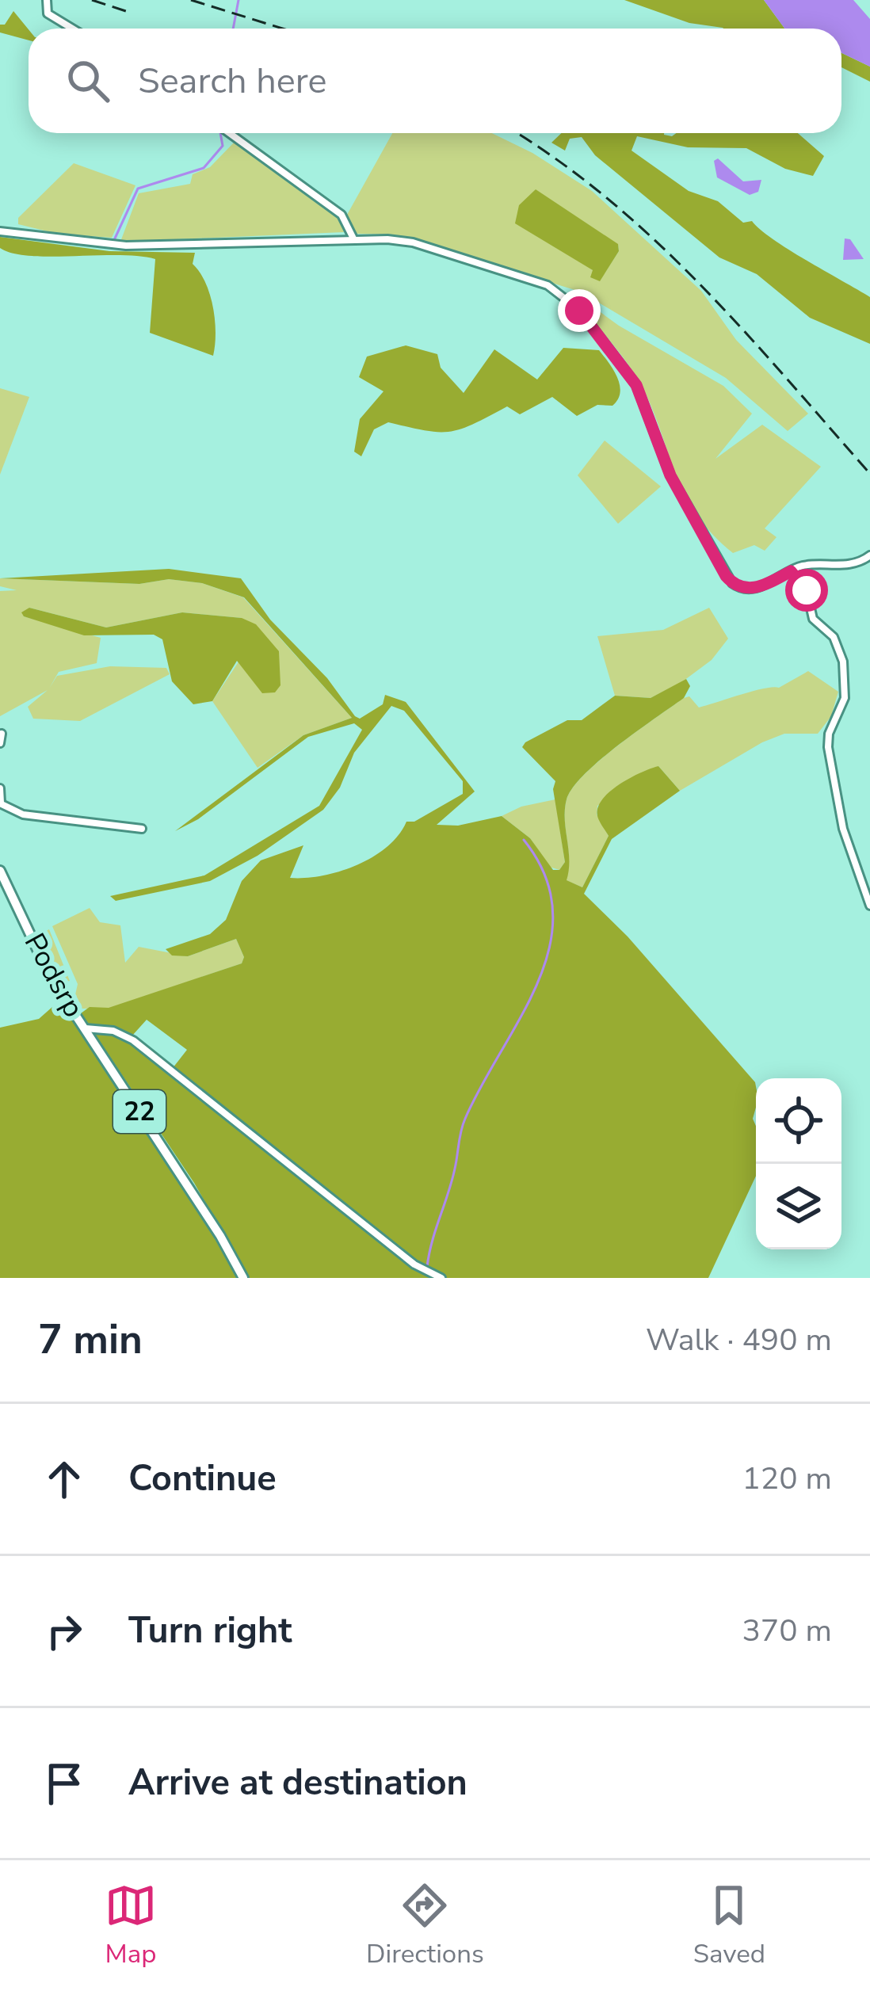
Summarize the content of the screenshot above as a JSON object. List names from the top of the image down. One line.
{"streets":{"main road":["Podsrp","22"]},"crossings":[["Podsrp","22"]],"page":{"search":"Search here","heading":["7 min","Walk · 490 m"],"list":[["Continue","120 m"],["Turn right","370 m"],"Arrive at destination"],"nav":["Map","Directions","Saved"]}}
